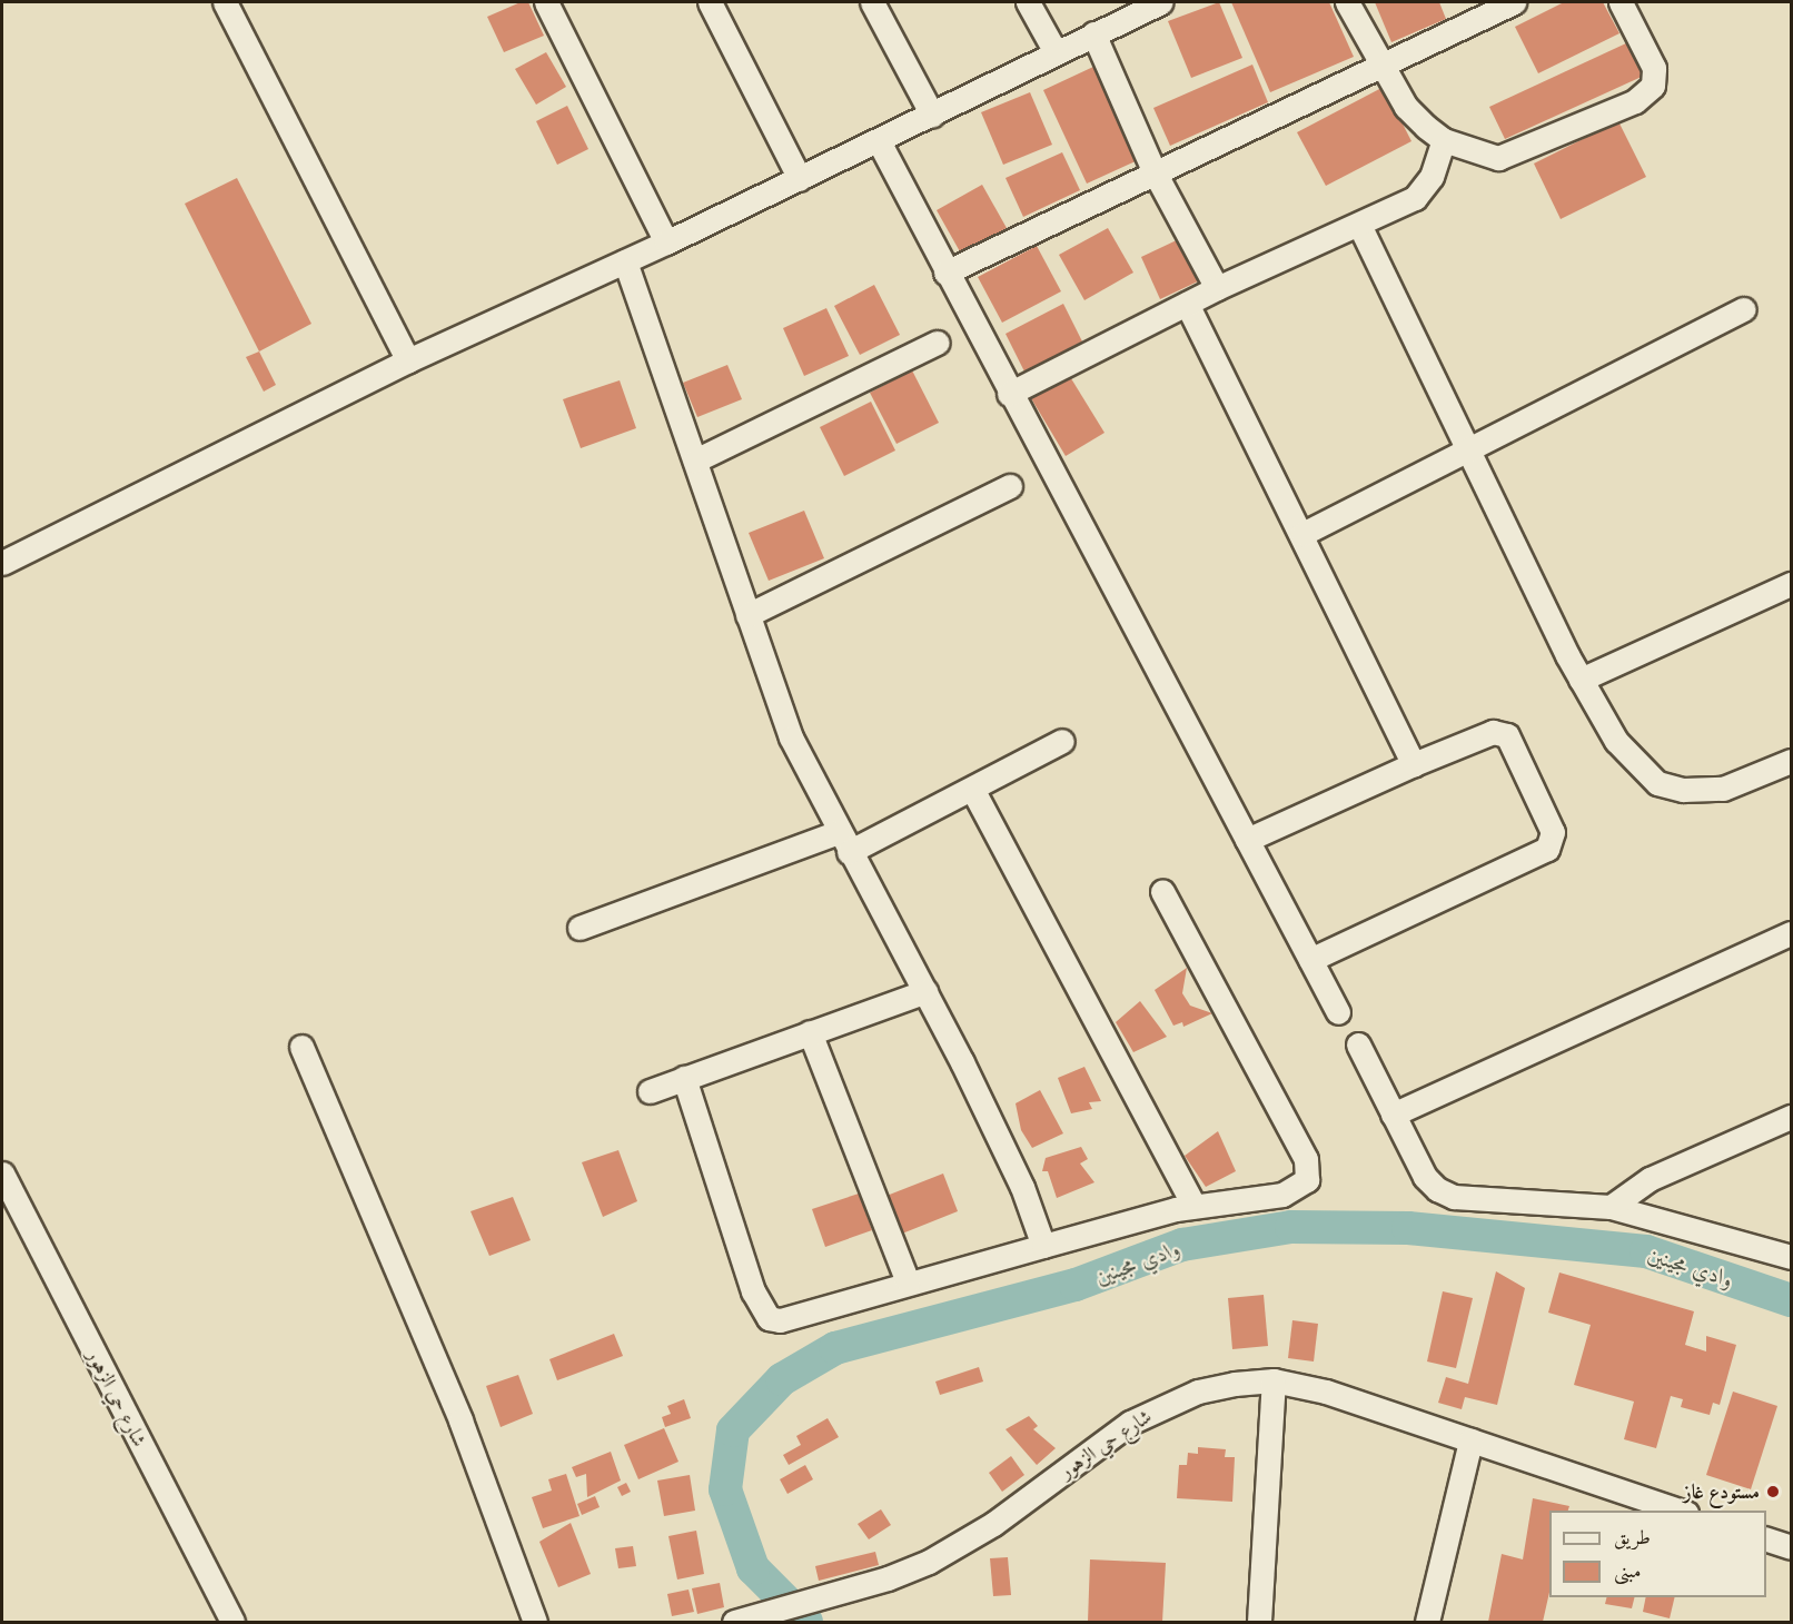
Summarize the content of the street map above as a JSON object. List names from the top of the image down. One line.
{"streets":{"street":["شارع حي الزهور"]},"water":["وادي مجينين"],"places":["مستودع غاز"],"legend":["طريق","مبنى"]}
